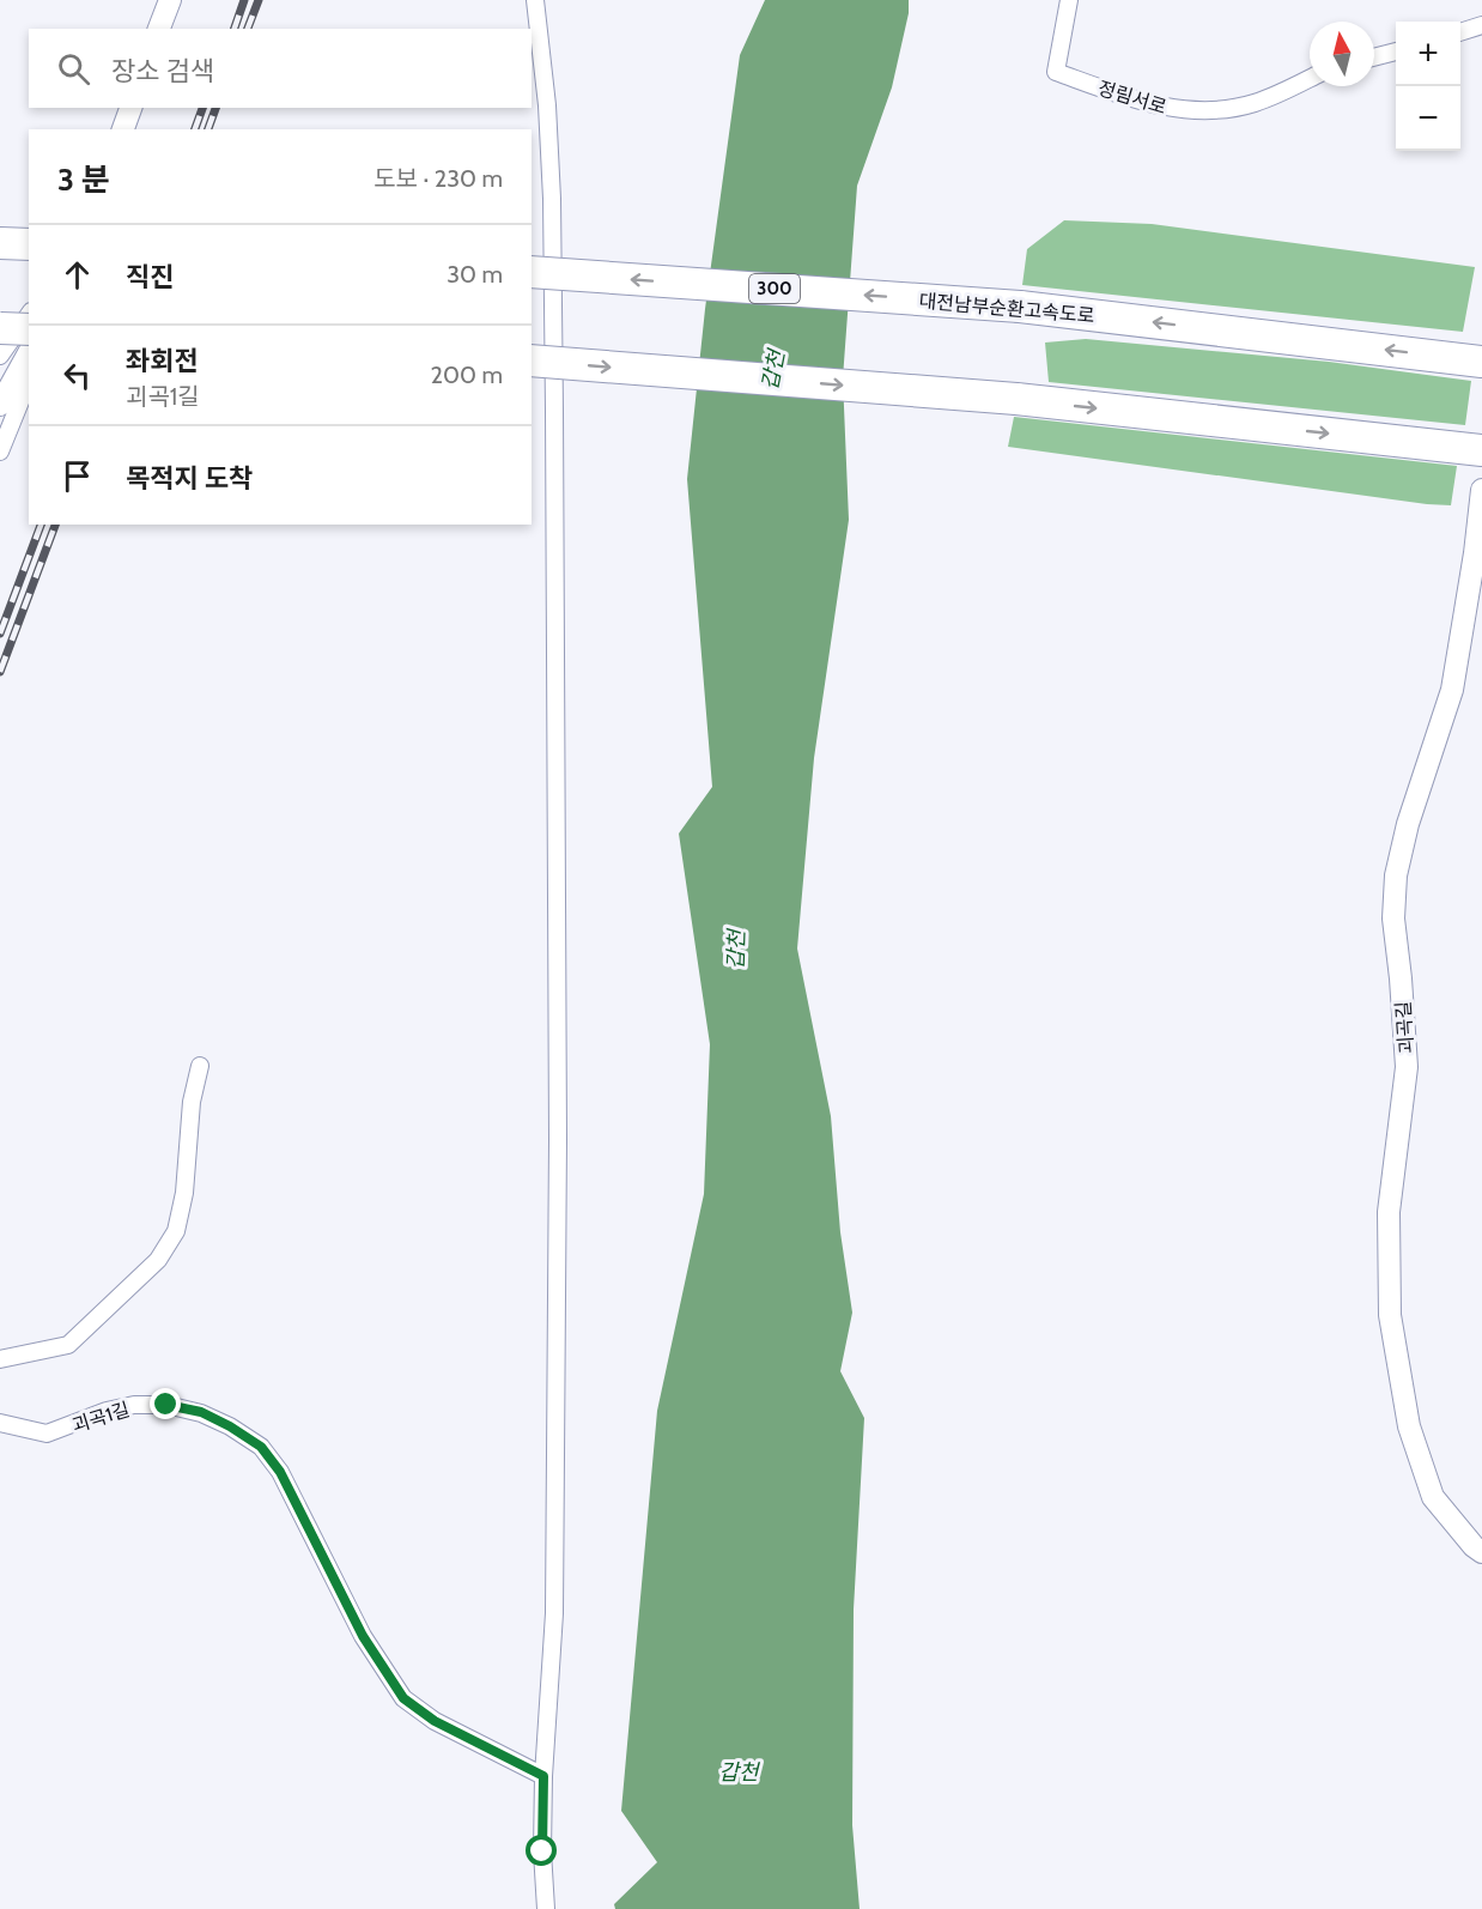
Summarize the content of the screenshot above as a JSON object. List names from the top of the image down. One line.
{"streets":{"highway":["300","대전남부순환고속도로"],"street":["정림서로","괴곡길","괴곡1길"]},"water":["갑천"],"north":"top","page":{"map_buttons":["+","−"],"search":"장소 검색","heading":["3 분","도보 · 230 m"],"list":[["직진","30 m"],["좌회전","괴곡1길","200 m"],"목적지 도착"]}}
